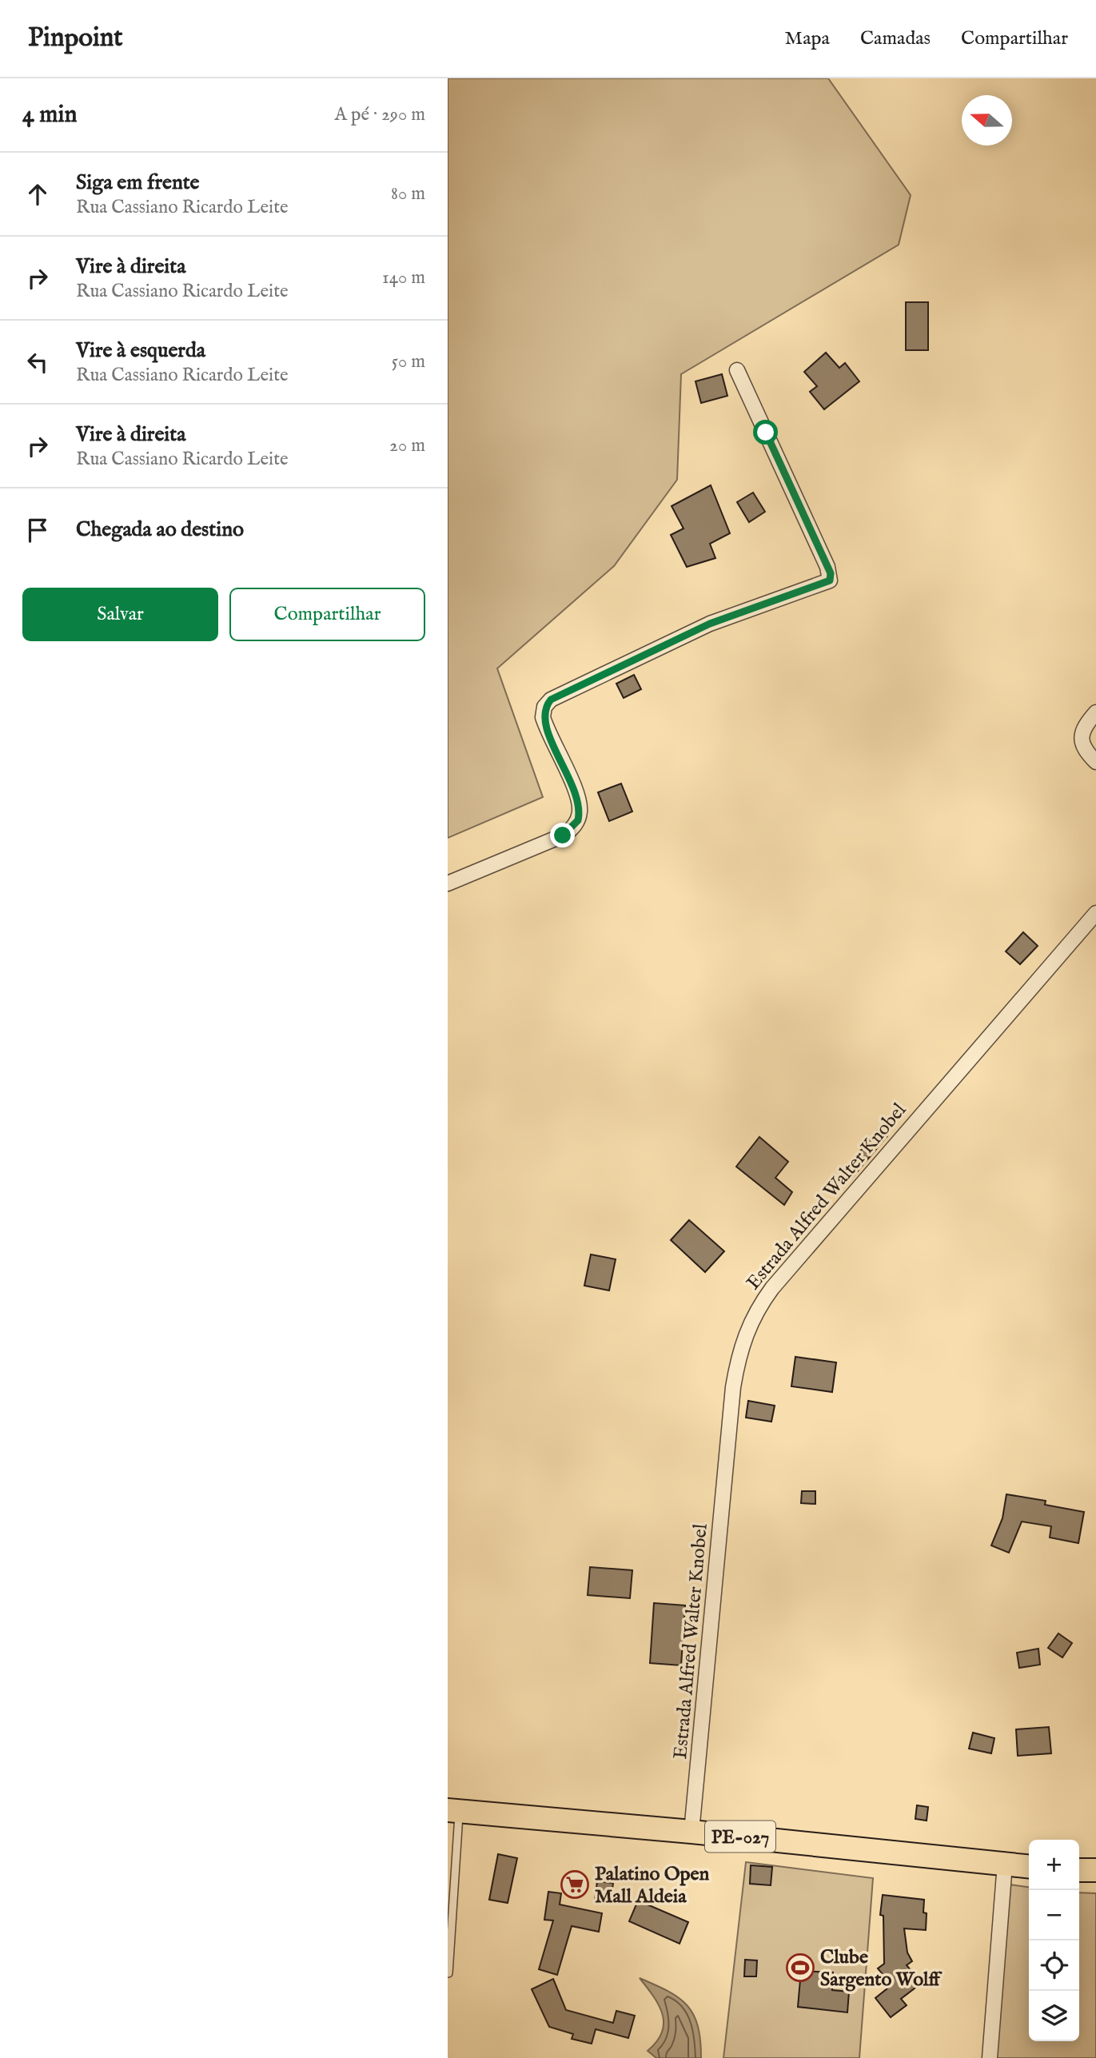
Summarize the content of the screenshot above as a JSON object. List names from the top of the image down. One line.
{"streets":{"main road":["PE-027"],"street":["Estrada Alfred Walter Knobel"]},"crossings":[["Estrada Alfred Walter Knobel","PE-027"]],"places":{"supermarket":["Palatino Open Mall Aldeia"],"sports":["Clube Sargento Wolff"]},"north":"left","page":{"header":"Pinpoint","nav":["Mapa","Camadas","Compartilhar"],"heading":["4 min","A pé · 290 m"],"list":[["Siga em frente","Rua Cassiano Ricardo Leite","80 m"],["Vire à direita","Rua Cassiano Ricardo Leite","140 m"],["Vire à esquerda","Rua Cassiano Ricardo Leite","50 m"],["Vire à direita","Rua Cassiano Ricardo Leite","20 m"],"Chegada ao destino"],"buttons":["Salvar","Compartilhar"],"map_buttons":["+","−"]}}
